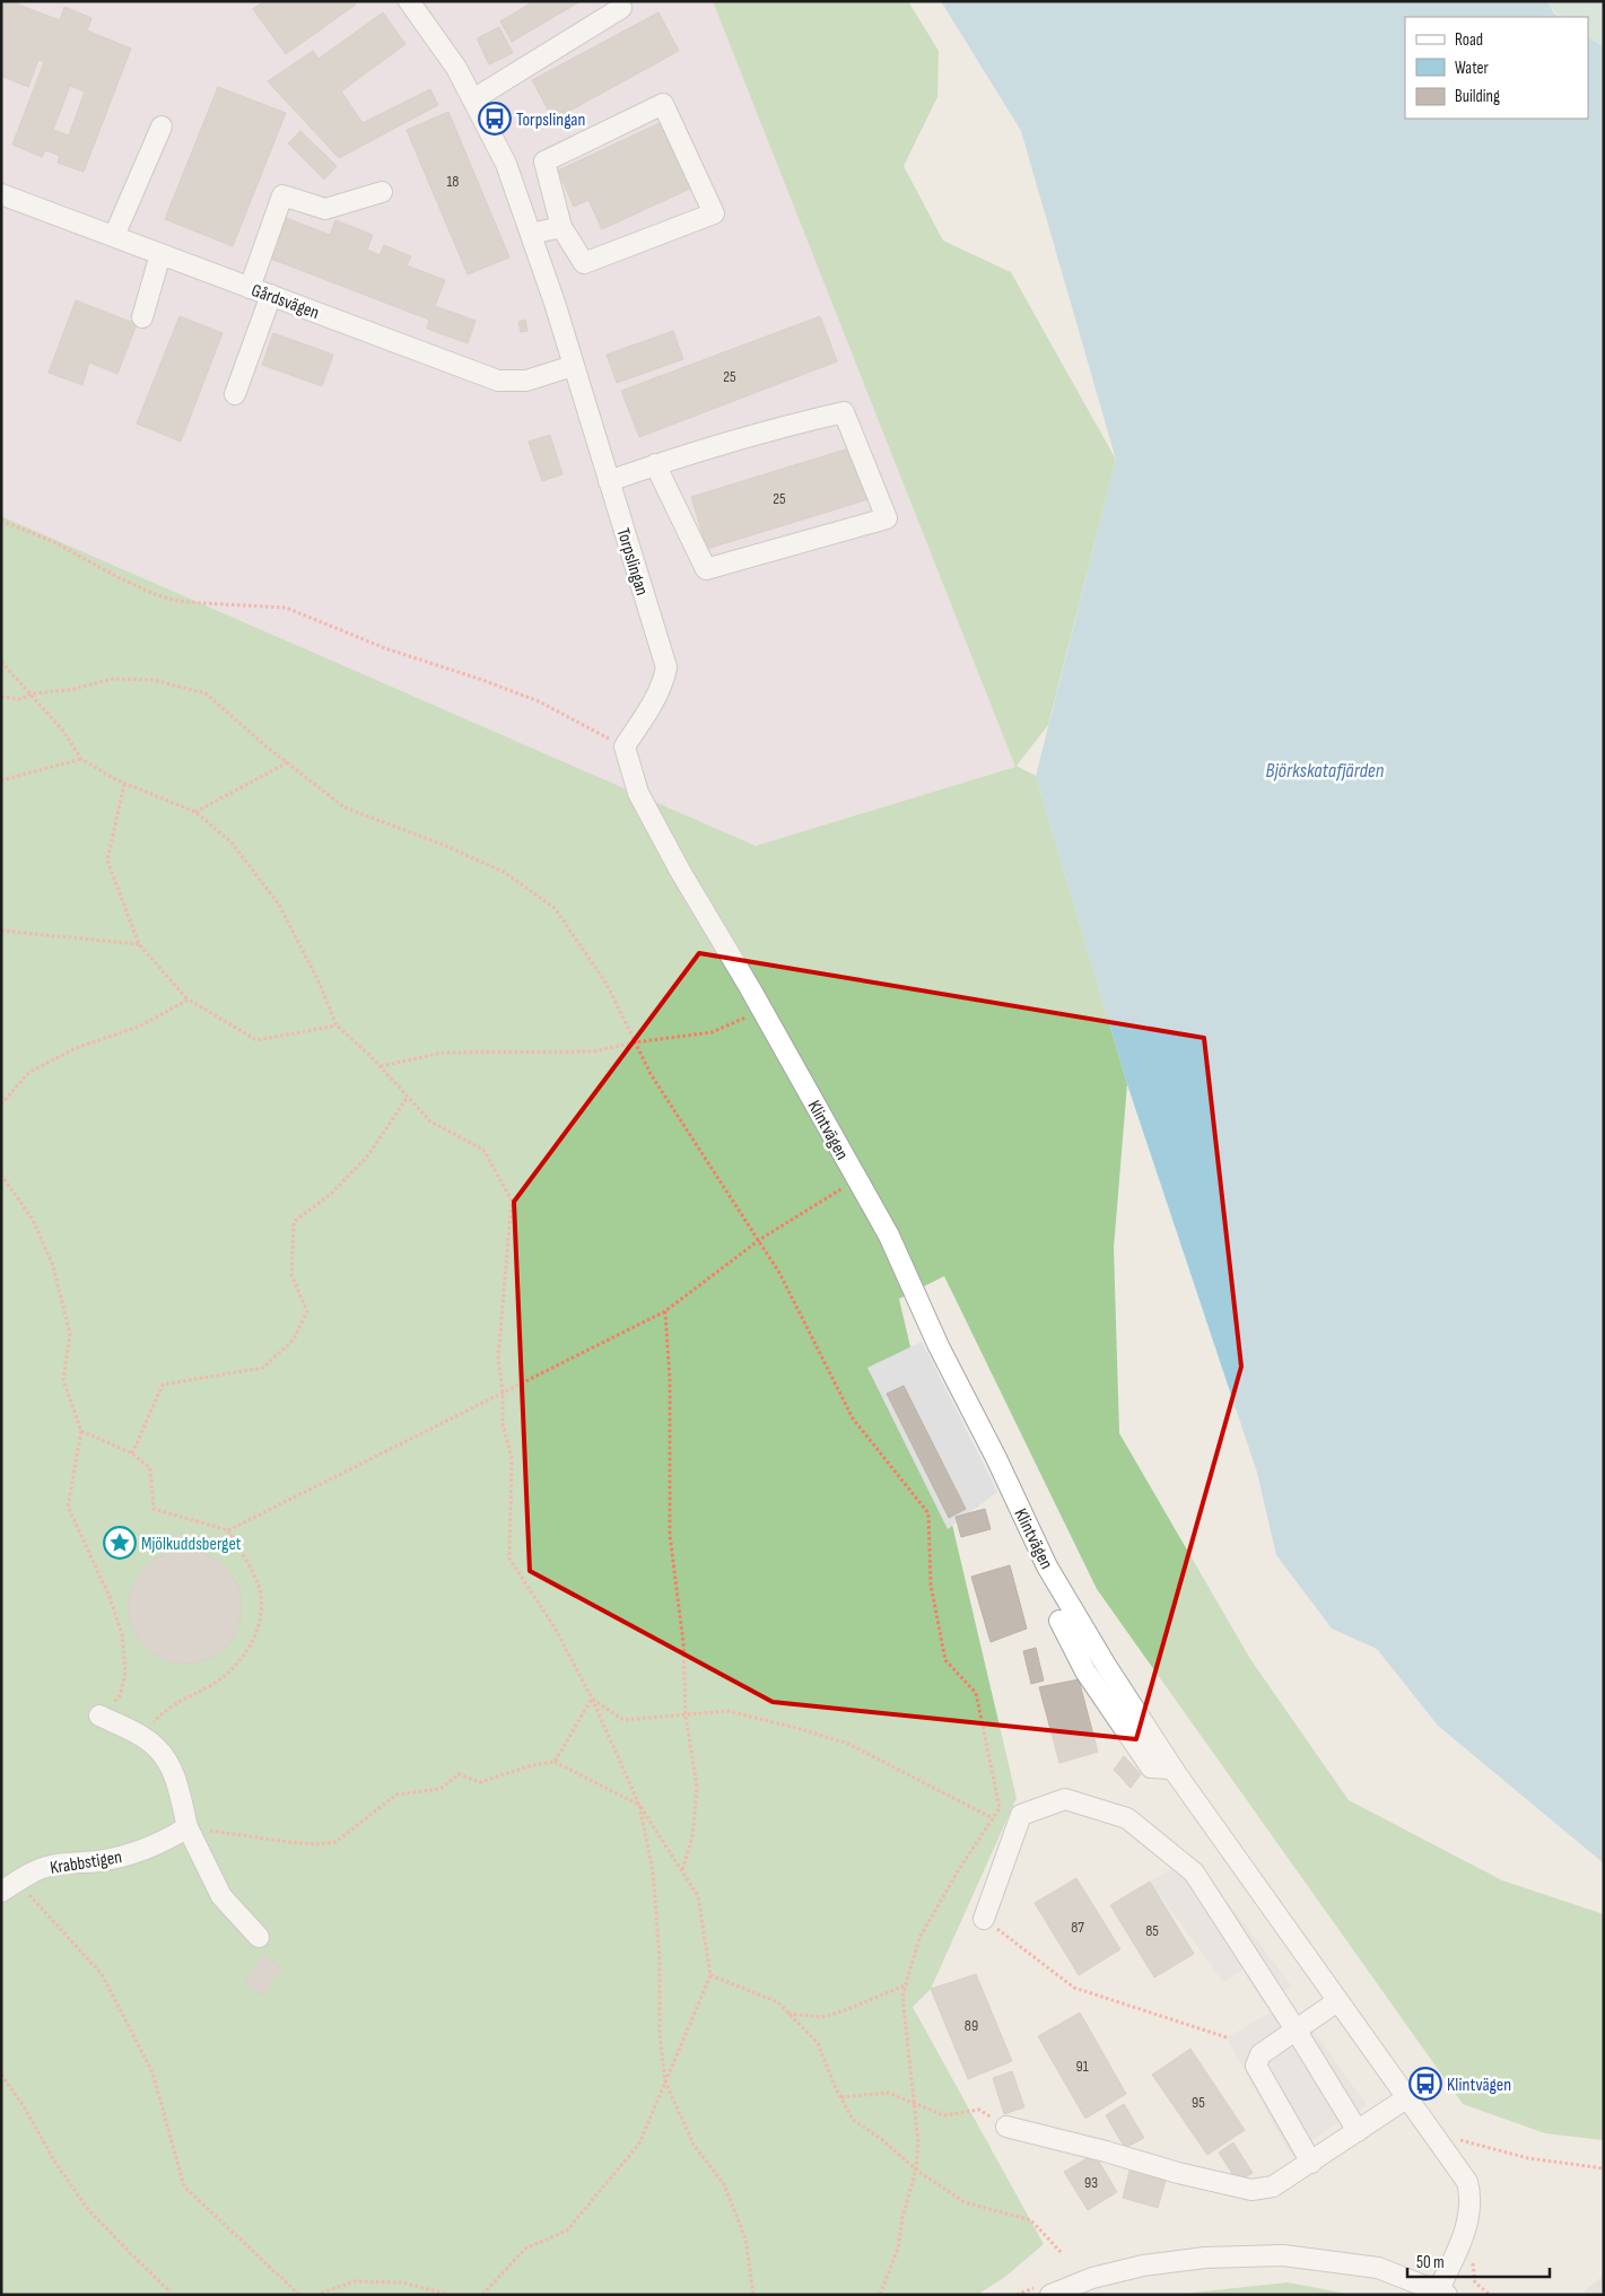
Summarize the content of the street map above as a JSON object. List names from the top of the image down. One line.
{"streets":{"street":["Gårdsvägen","Torpslingan","Klintvägen","Krabbstigen"]},"crossings":[["Gårdsvägen","Torpslingan"],["Torpslingan","Klintvägen"]],"water":["Björkskatafjärden"],"places":{"bus stop":["Torpslingan","Klintvägen"],"place":["Mjölkuddsberget"]},"house_numbers":["18","25","25","87","85","89","91","95","93"],"legend":["Road","Water","Building"],"scale_bar":"50 m"}
